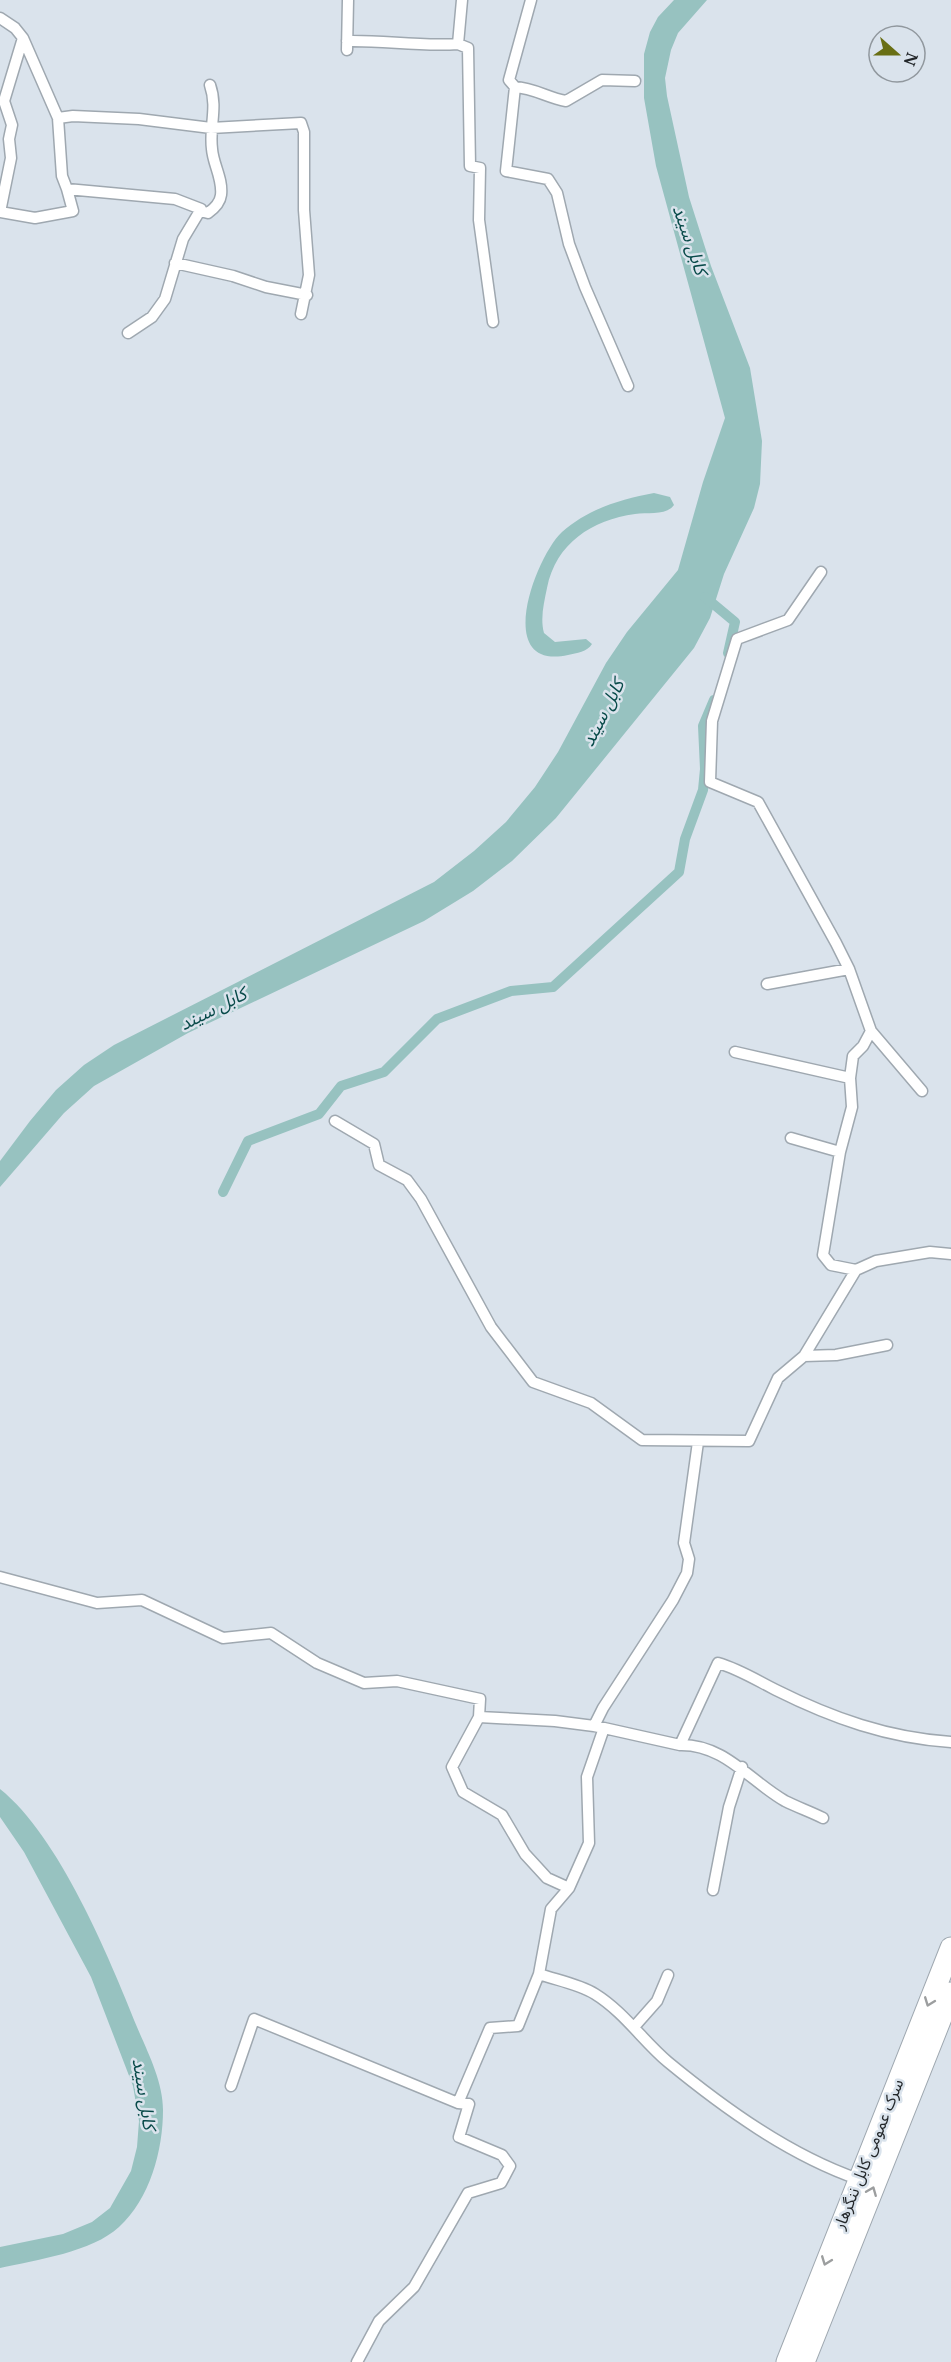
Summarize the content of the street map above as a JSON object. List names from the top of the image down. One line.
{"streets":{"highway":["سرک عمومی کابل ننگرهار"]},"water":["کابل سيند"],"north":"right"}
